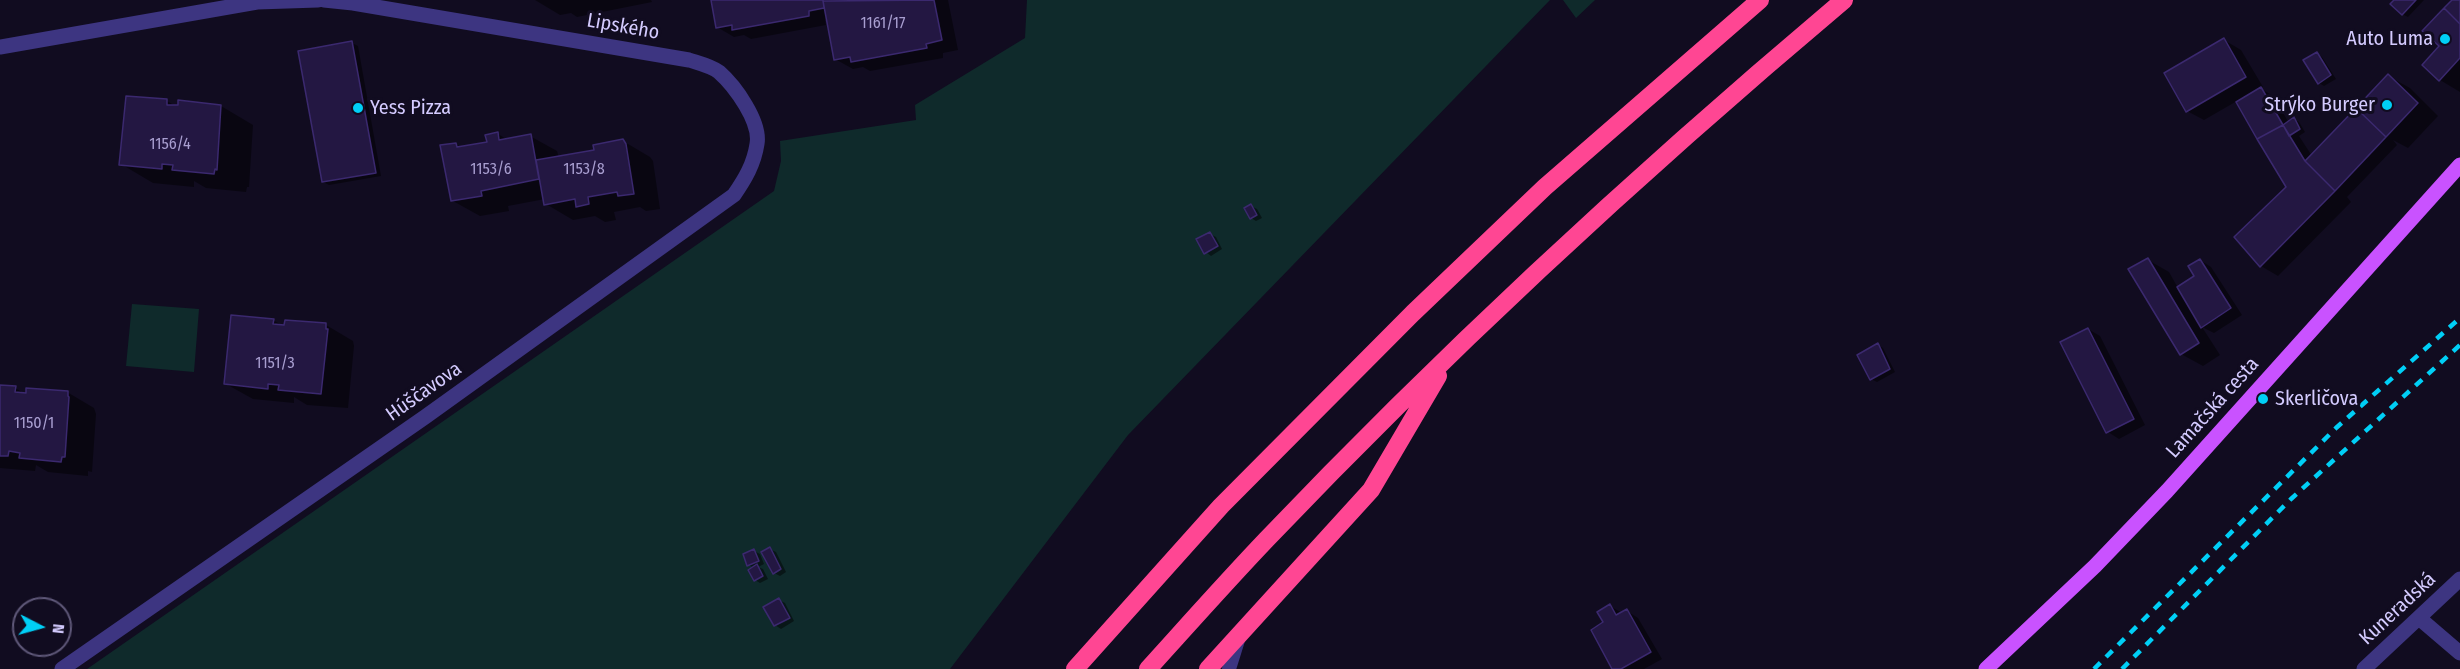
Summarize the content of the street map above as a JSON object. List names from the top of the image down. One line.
{"streets":{"main road":["Lamačská cesta"],"street":["Lipského","Húščavova","Kuneradská"]},"crossings":[["Lipského","Húščavova"]],"places":["Auto Luma","Strýko Burger","Yess Pizza","Skerličova"],"house_numbers":["1161/17","1156/4","1153/6","1153/8","1151/3","1150/1"],"north":"right"}
